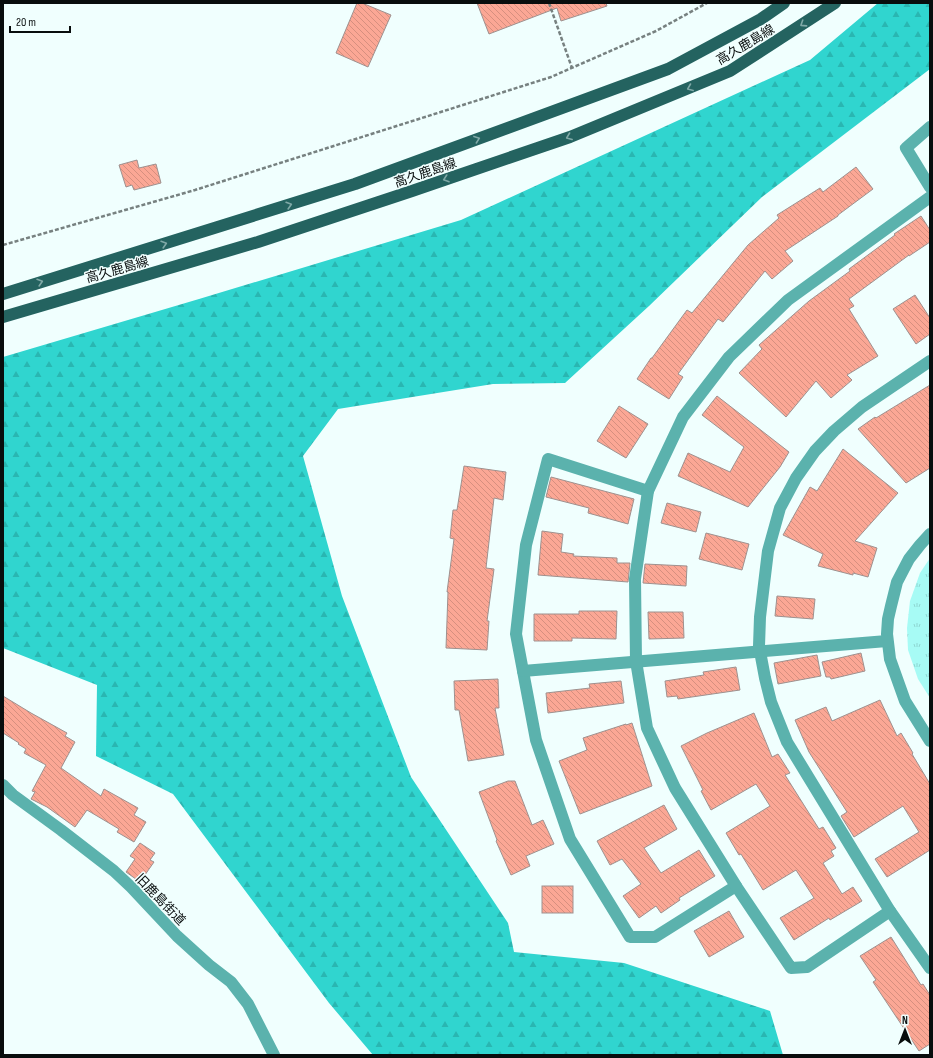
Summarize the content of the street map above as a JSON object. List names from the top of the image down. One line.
{"streets":{"main road":["高久鹿島線"],"street":["旧鹿島街道"]},"scale_bar":"20 m","north":"top"}
